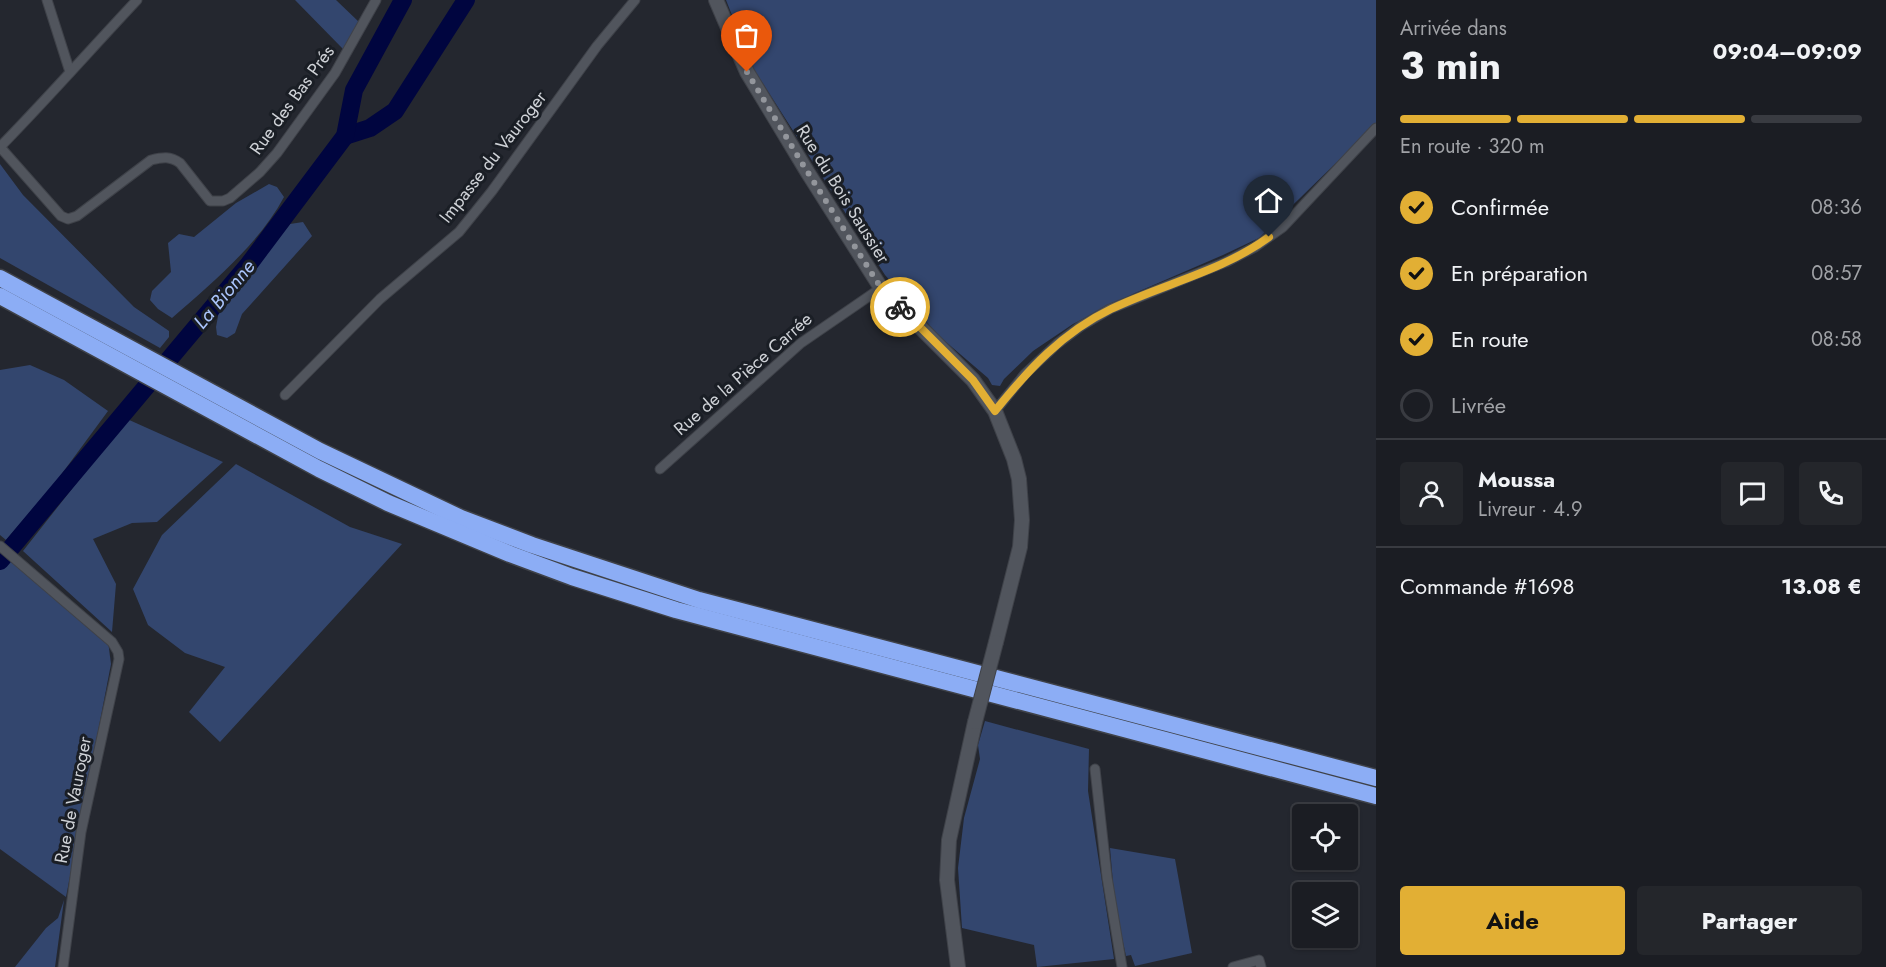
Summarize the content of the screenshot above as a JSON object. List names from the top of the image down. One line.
{"streets":{"street":["Rue des Bas Prés","Impasse du Vauroger","Rue du Bois Saussier","Rue de la Pièce Carrée","Rue de Vauroger"]},"crossings":[["Rue du Bois Saussier","Rue de la Pièce Carrée"]],"water":["La Bionne"],"page":{"heading":["3 min","Arrivée dans","09:04–09:09"],"panel":["Moussa","Livreur · 4.9","Commande #1698","13.08 €"],"bar":"En route · 320 m","list":[["Confirmée","08:36"],["En préparation","08:57"],["En route","08:58"],"Livrée"],"buttons":["Aide","Partager"]}}
